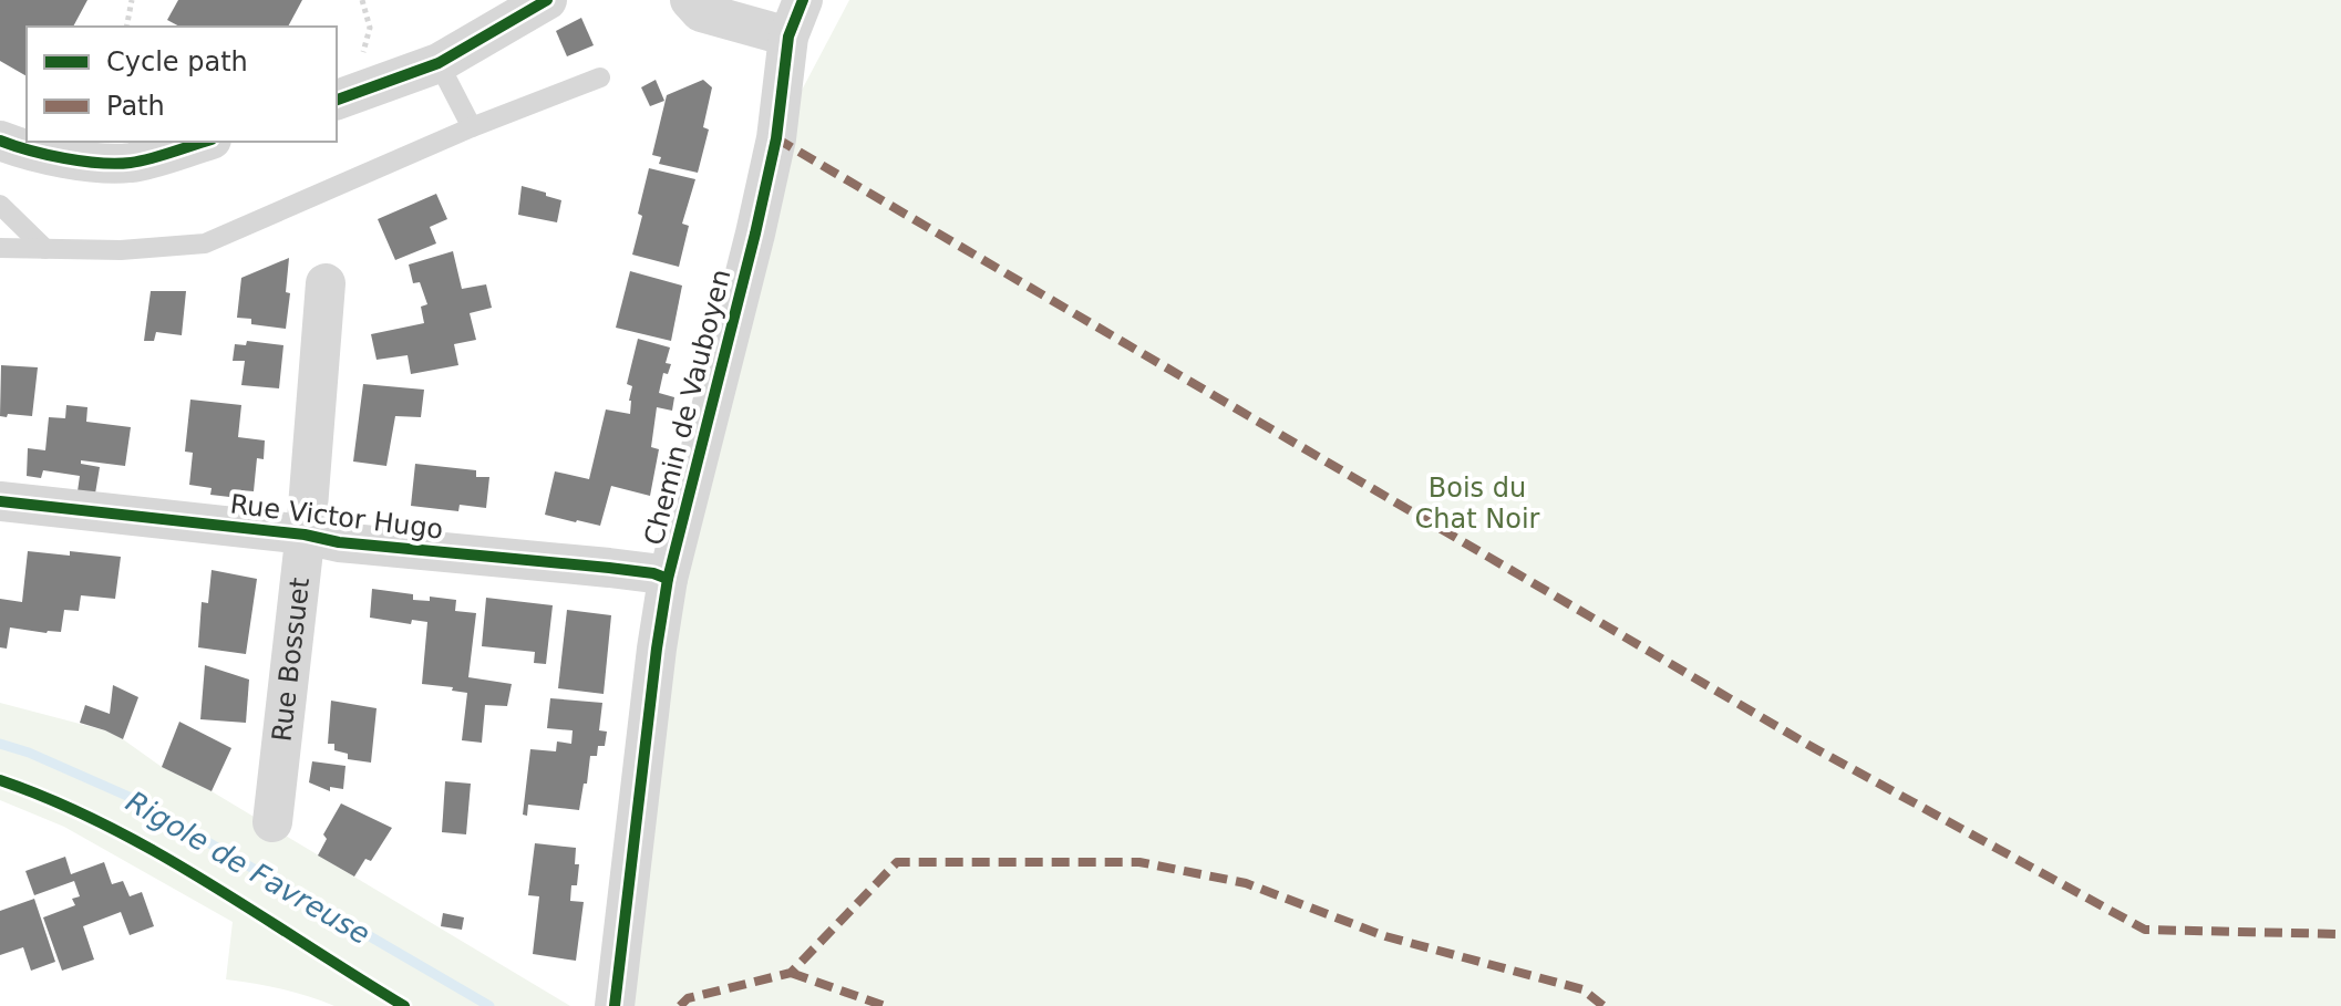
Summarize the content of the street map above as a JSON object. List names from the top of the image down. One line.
{"streets":{"street":["Chemin de Vauboyen","Rue Victor Hugo","Rue Bossuet"]},"crossings":[["Chemin de Vauboyen","Rue Victor Hugo"],["Rue Victor Hugo","Rue Bossuet"]],"water":["Rigole de Favreuse"],"parks":["Bois du Chat Noir"],"legend":["Cycle path","Path"]}
